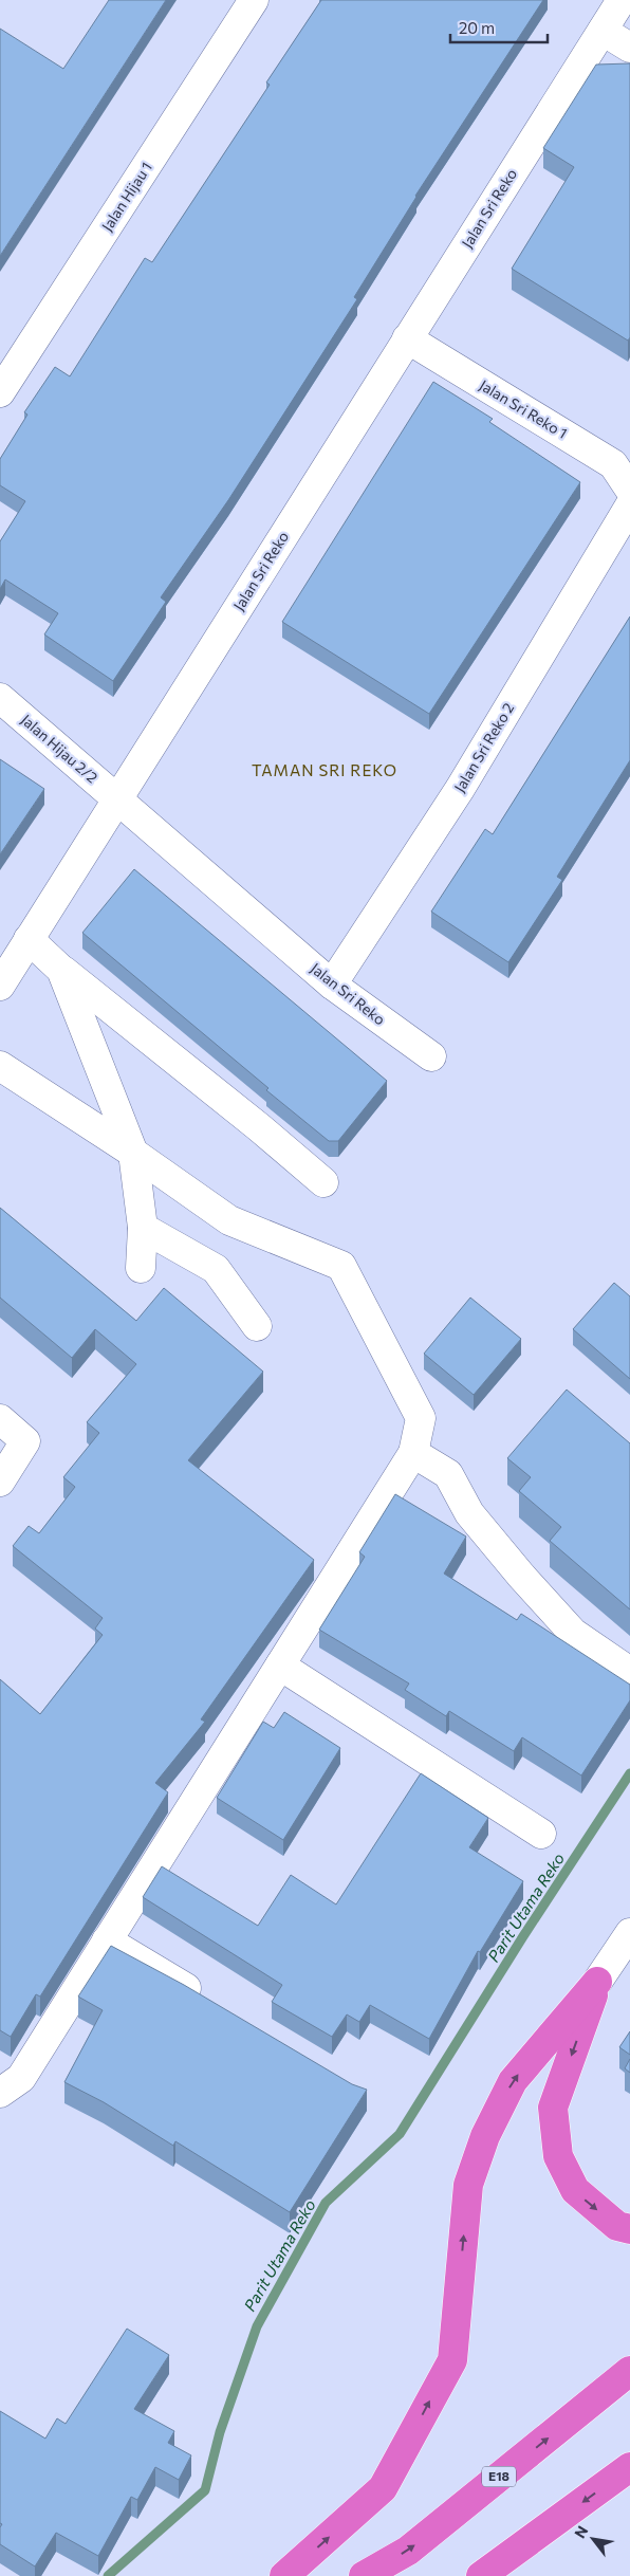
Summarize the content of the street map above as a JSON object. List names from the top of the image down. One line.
{"streets":{"highway":["E18"],"street":["Jalan Hijau 1","Jalan Sri Reko","Jalan Sri Reko 1","Jalan Sri Reko 2","Jalan Hijau 2/2"]},"crossings":[["Jalan Sri Reko","Jalan Sri Reko 1"],["Jalan Sri Reko","Jalan Sri Reko 2"],["Jalan Sri Reko","Jalan Hijau 2/2"]],"districts":["TAMAN SRI REKO"],"water":["Parit Utama Reko"],"scale_bar":"20 m","north":"top left"}
